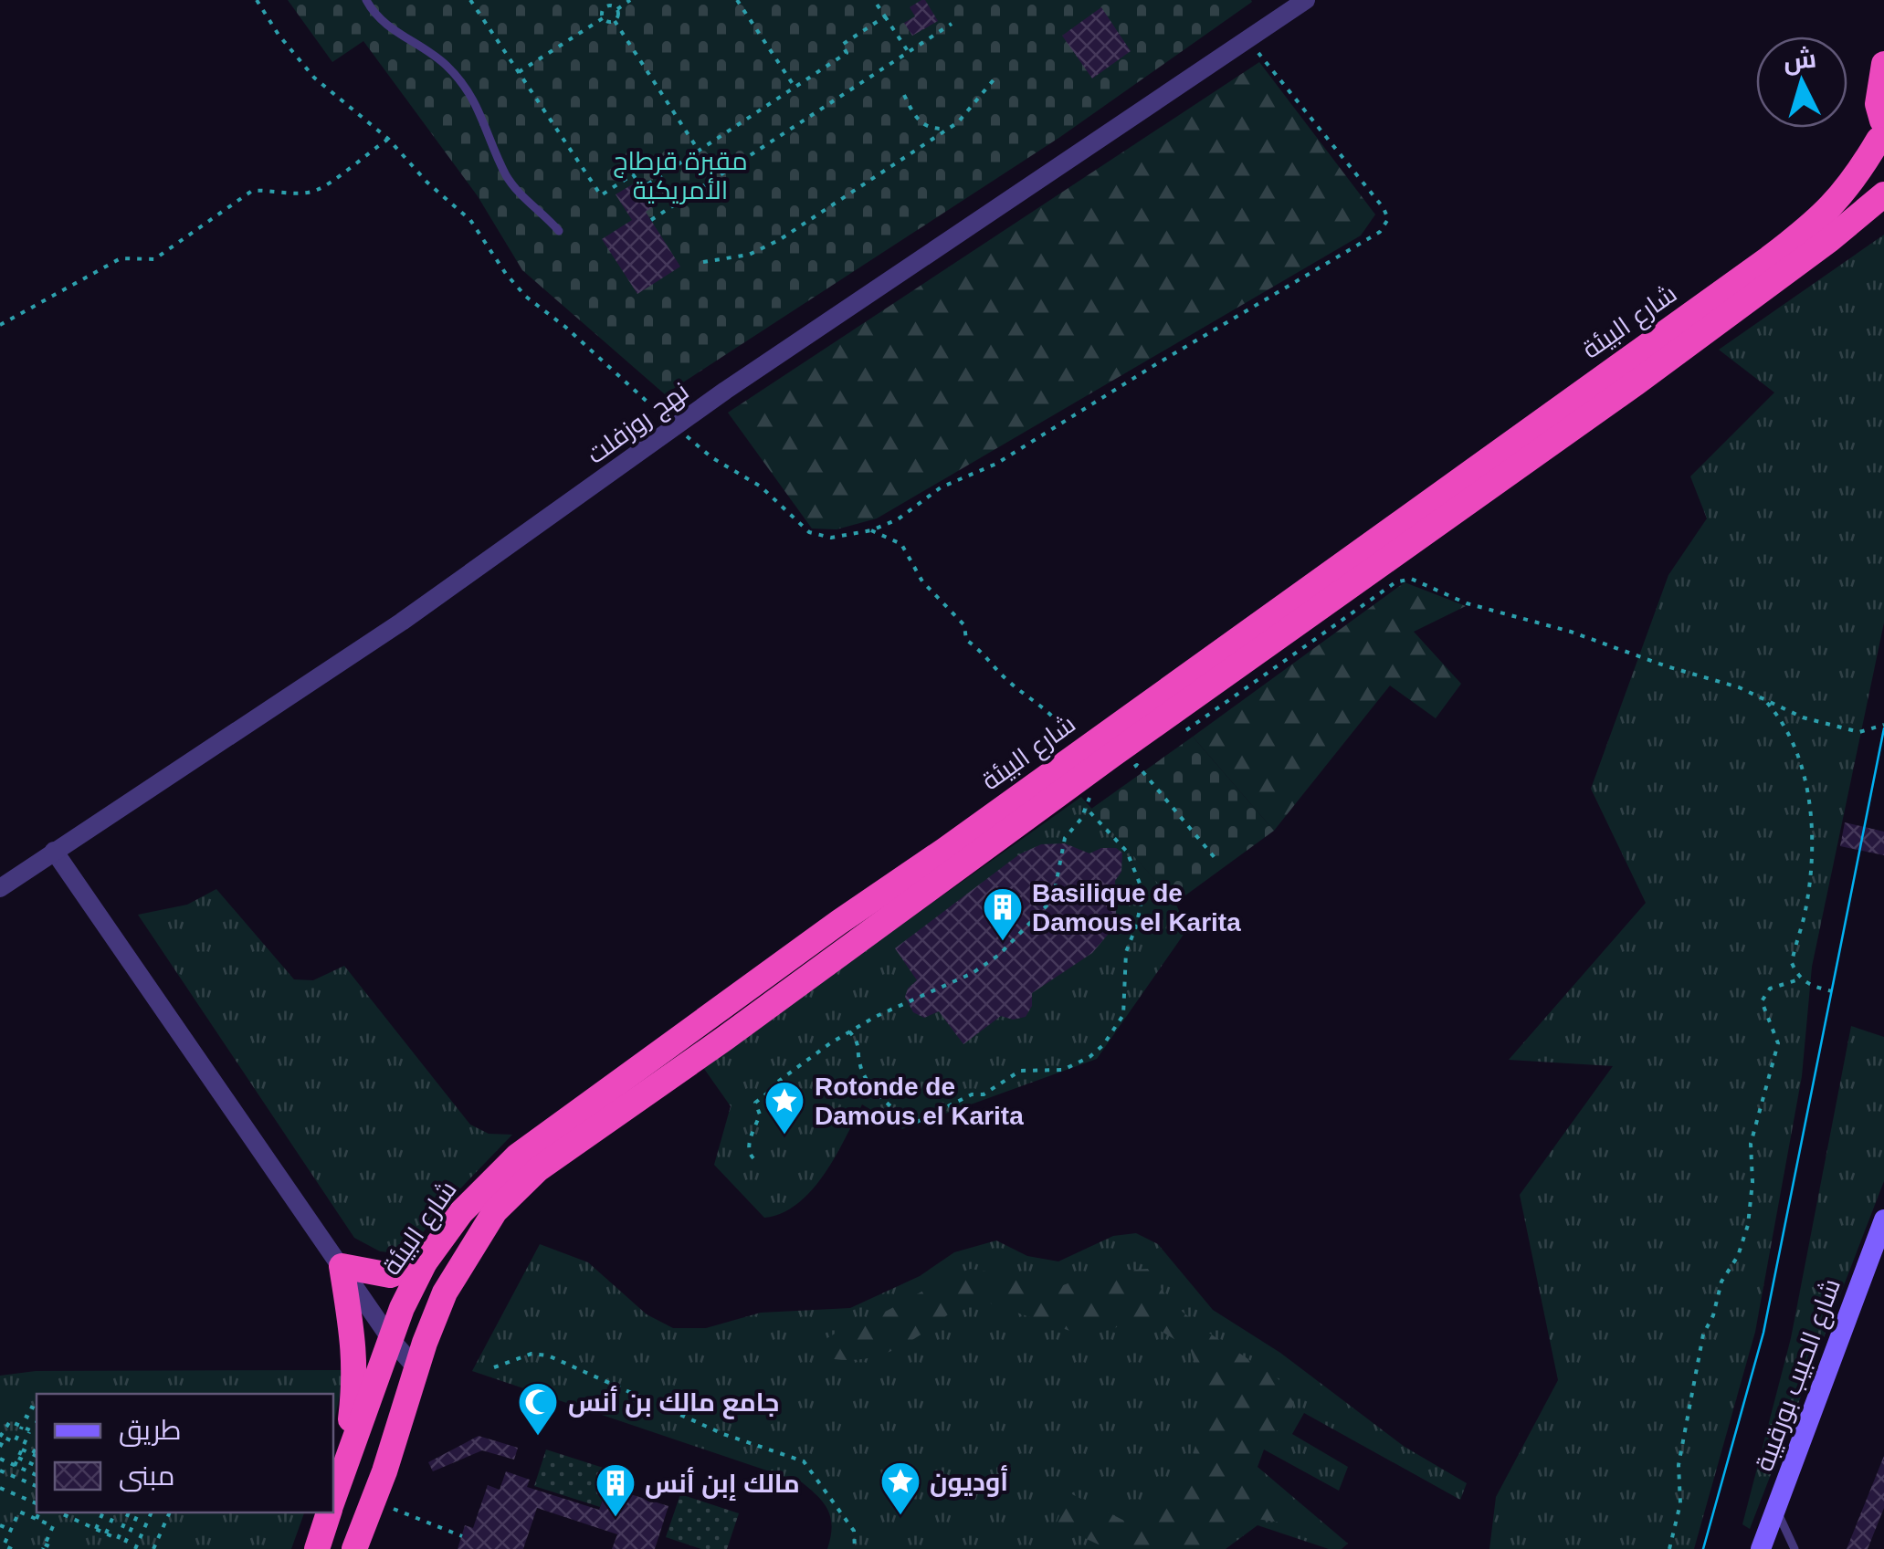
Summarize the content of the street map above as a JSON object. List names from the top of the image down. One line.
{"streets":{"highway":["شارع البيئة"],"main road":["شارع الحبيب بورقيبة"],"street":["نهج روزفلت"]},"parks":["مقبرة قرطاج الأمريكية"],"places":{"building":["Basilique de Damous el Karita","مالك إبن أنس"],"place":["Rotonde de Damous el Karita","أوديون"],"mosque":["جامع مالك بن أنس"]},"legend":["طريق","مبنى"],"north":"top"}
